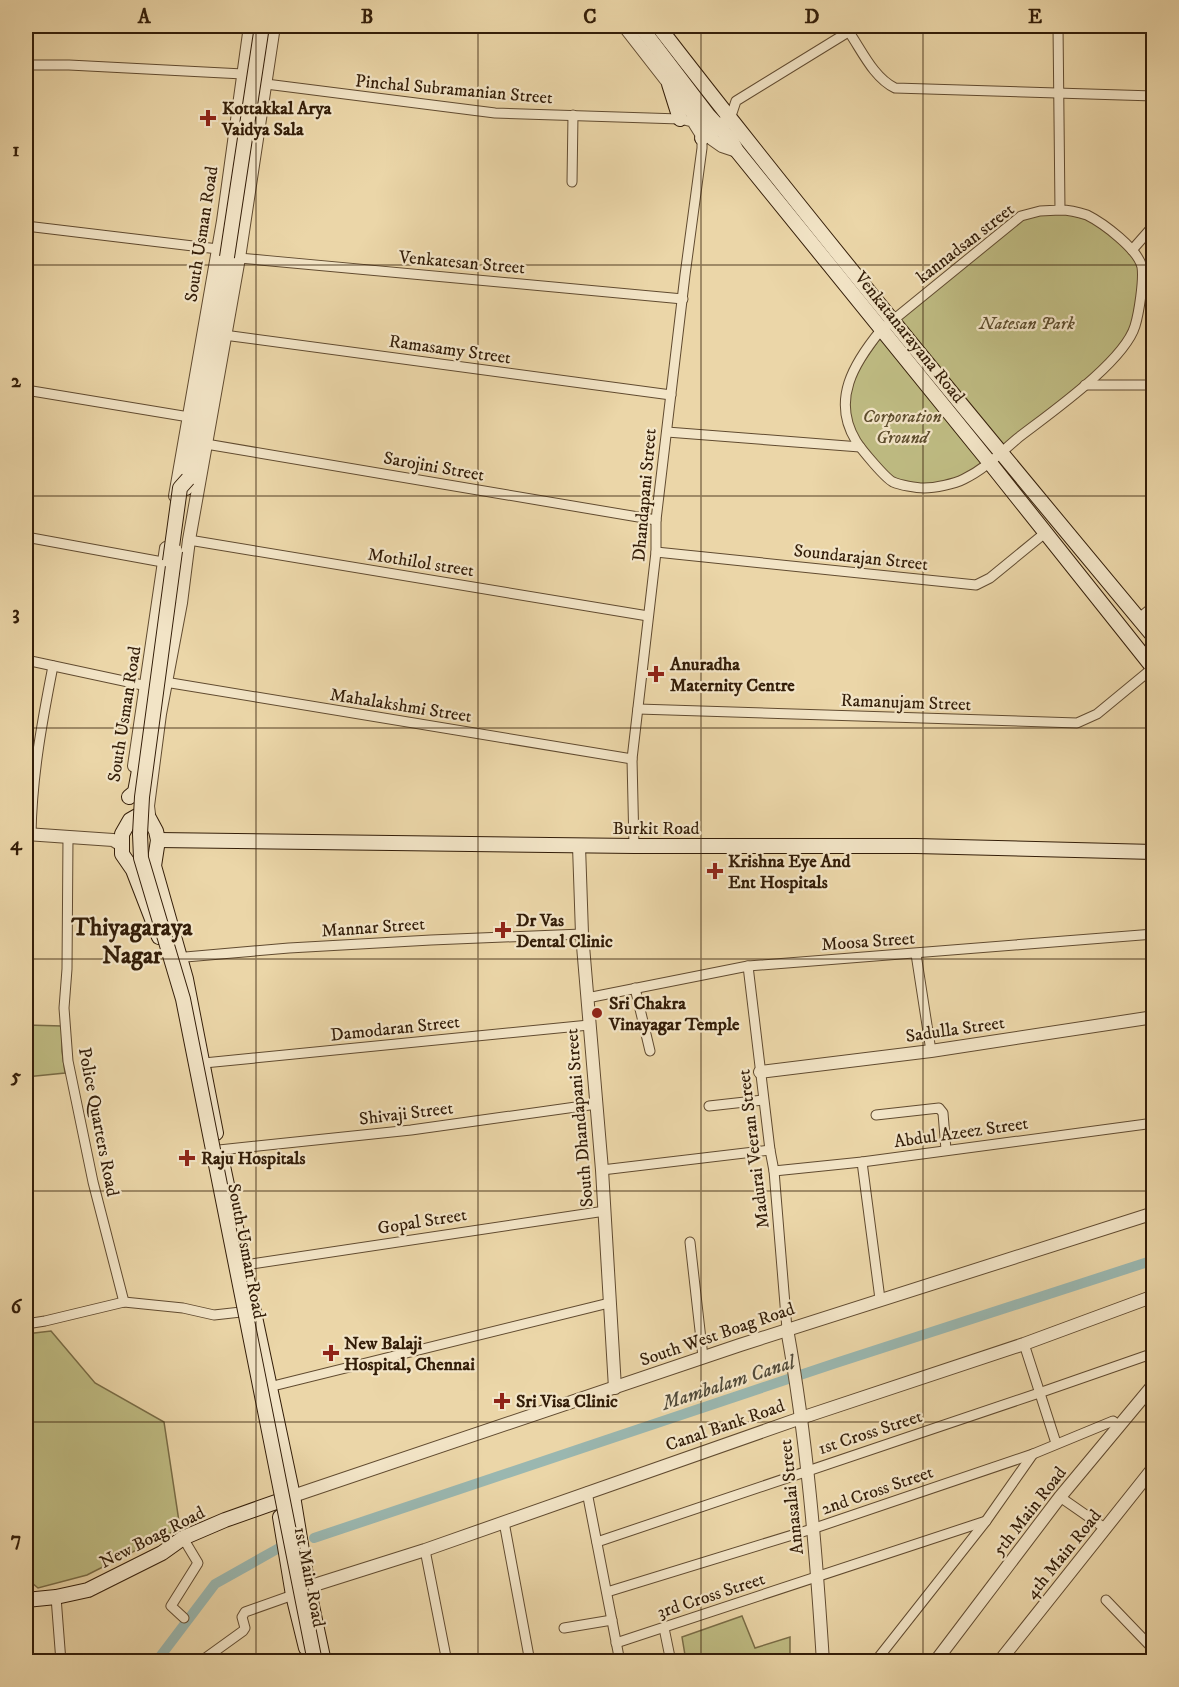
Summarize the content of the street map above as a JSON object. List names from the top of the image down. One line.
{"streets":{"main road":["South Usman Road","Venkatanarayana Road","Burkit Road","New Boag Road","1st Main Road"],"street":["Pinchal Subramanian Street","kannadsan street","Venkatesan Street","Ramasamy Street","Sarojini Street","Dhandapani Street","Soundarajan Street","Mothilol street","Ramanujam Street","Mahalakshmi Street","Mannar Street","Moosa Street","Damodaran Street","Sadulla Street","Shivaji Street","South Dhandapani Street","Police Quarters Road","Abdul Azeez Street","Madurai Veeran Street","Gopal Street","South West Boag Road","Canal Bank Road","1st Cross Street","2nd Cross Street","Annasalai Street","5th Main Road","4th Main Road","3rd Cross Street"]},"crossings":[["Pinchal Subramanian Street","South Usman Road"],["South Usman Road","Venkatesan Street"],["South Usman Road","Ramasamy Street"],["South Usman Road","Sarojini Street"],["South Usman Road","Mothilol street"],["South Usman Road","Mahalakshmi Street"],["South Usman Road","Burkit Road"],["South Usman Road","Mannar Street"],["South Usman Road","Damodaran Street"],["South Usman Road","Shivaji Street"],["South Usman Road","Gopal Street"],["South Usman Road","South West Boag Road"],["South Usman Road","Canal Bank Road"],["South Usman Road","New Boag Road"],["South Usman Road","1st Main Road"],["kannadsan street","Venkatanarayana Road"],["Venkatesan Street","Dhandapani Street"],["Venkatanarayana Road","Dhandapani Street"],["Venkatanarayana Road","Soundarajan Street"],["Venkatanarayana Road","Ramanujam Street"],["Ramasamy Street","Dhandapani Street"],["Sarojini Street","Dhandapani Street"],["Dhandapani Street","Soundarajan Street"],["Dhandapani Street","Mothilol street"],["Dhandapani Street","Ramanujam Street"],["Dhandapani Street","Mahalakshmi Street"],["Dhandapani Street","Burkit Road"],["Burkit Road","South Dhandapani Street"],["Mannar Street","South Dhandapani Street"],["Moosa Street","South Dhandapani Street"],["Moosa Street","Madurai Veeran Street"],["Damodaran Street","South Dhandapani Street"],["Sadulla Street","Madurai Veeran Street"],["Shivaji Street","South Dhandapani Street"],["South Dhandapani Street","Gopal Street"],["South Dhandapani Street","South West Boag Road"],["Abdul Azeez Street","Madurai Veeran Street"],["Madurai Veeran Street","South West Boag Road"],["Madurai Veeran Street","Annasalai Street"],["South West Boag Road","Annasalai Street"],["South West Boag Road","New Boag Road"],["Canal Bank Road","Annasalai Street"],["1st Cross Street","Annasalai Street"],["2nd Cross Street","Annasalai Street"],["2nd Cross Street","5th Main Road"],["Annasalai Street","3rd Cross Street"],["New Boag Road","1st Main Road"]],"districts":["Thiyagaraya Nagar"],"water":["Mambalam Canal"],"parks":["Natesan Park","Corporation Ground"],"places":{"health":["Kottakkal Arya Vaidya Sala","Anuradha Maternity Centre","Krishna Eye And Ent Hospitals","Dr Vas Dental Clinic","Raju Hospitals","New Balaji Hospital, Chennai","Sri Visa Clinic"],"other":["Sri Chakra Vinayagar Temple"]},"grid":{"columns":["A","B","C","D","E"],"rows":["1","2","3","4","5","6","7"]}}
